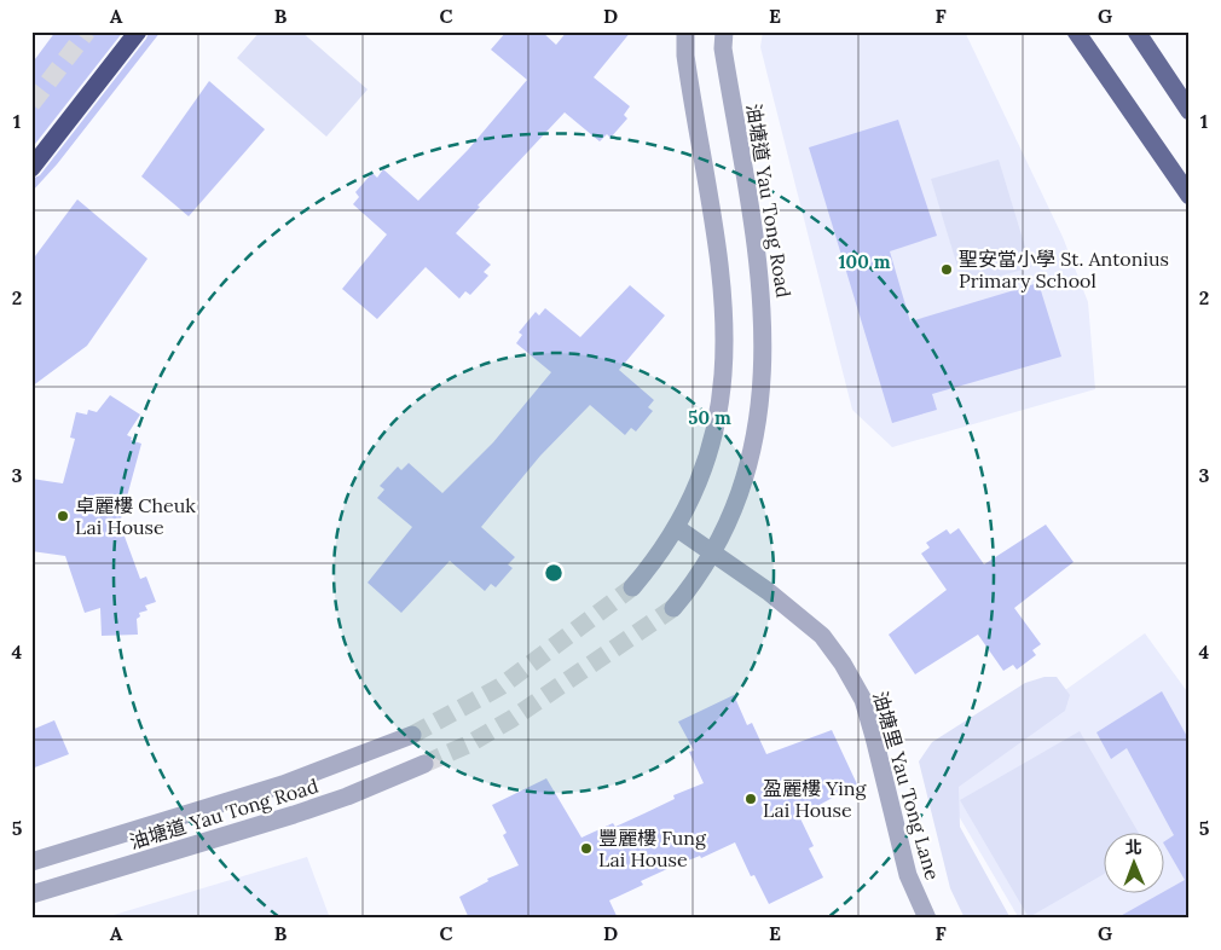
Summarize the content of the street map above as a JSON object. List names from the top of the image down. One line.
{"streets":{"street":["油塘道 Yau Tong Road","油塘里 Yau Tong Lane"]},"crossings":[["油塘道 Yau Tong Road","油塘里 Yau Tong Lane"]],"places":["聖安當小學 St. Antonius Primary School","卓麗樓 Cheuk Lai House","盈麗樓 Ying Lai House","豐麗樓 Fung Lai House"],"north":"top","grid":{"columns":["A","B","C","D","E","F","G"],"rows":["1","2","3","4","5"]},"rings":["100 m","50 m"]}
